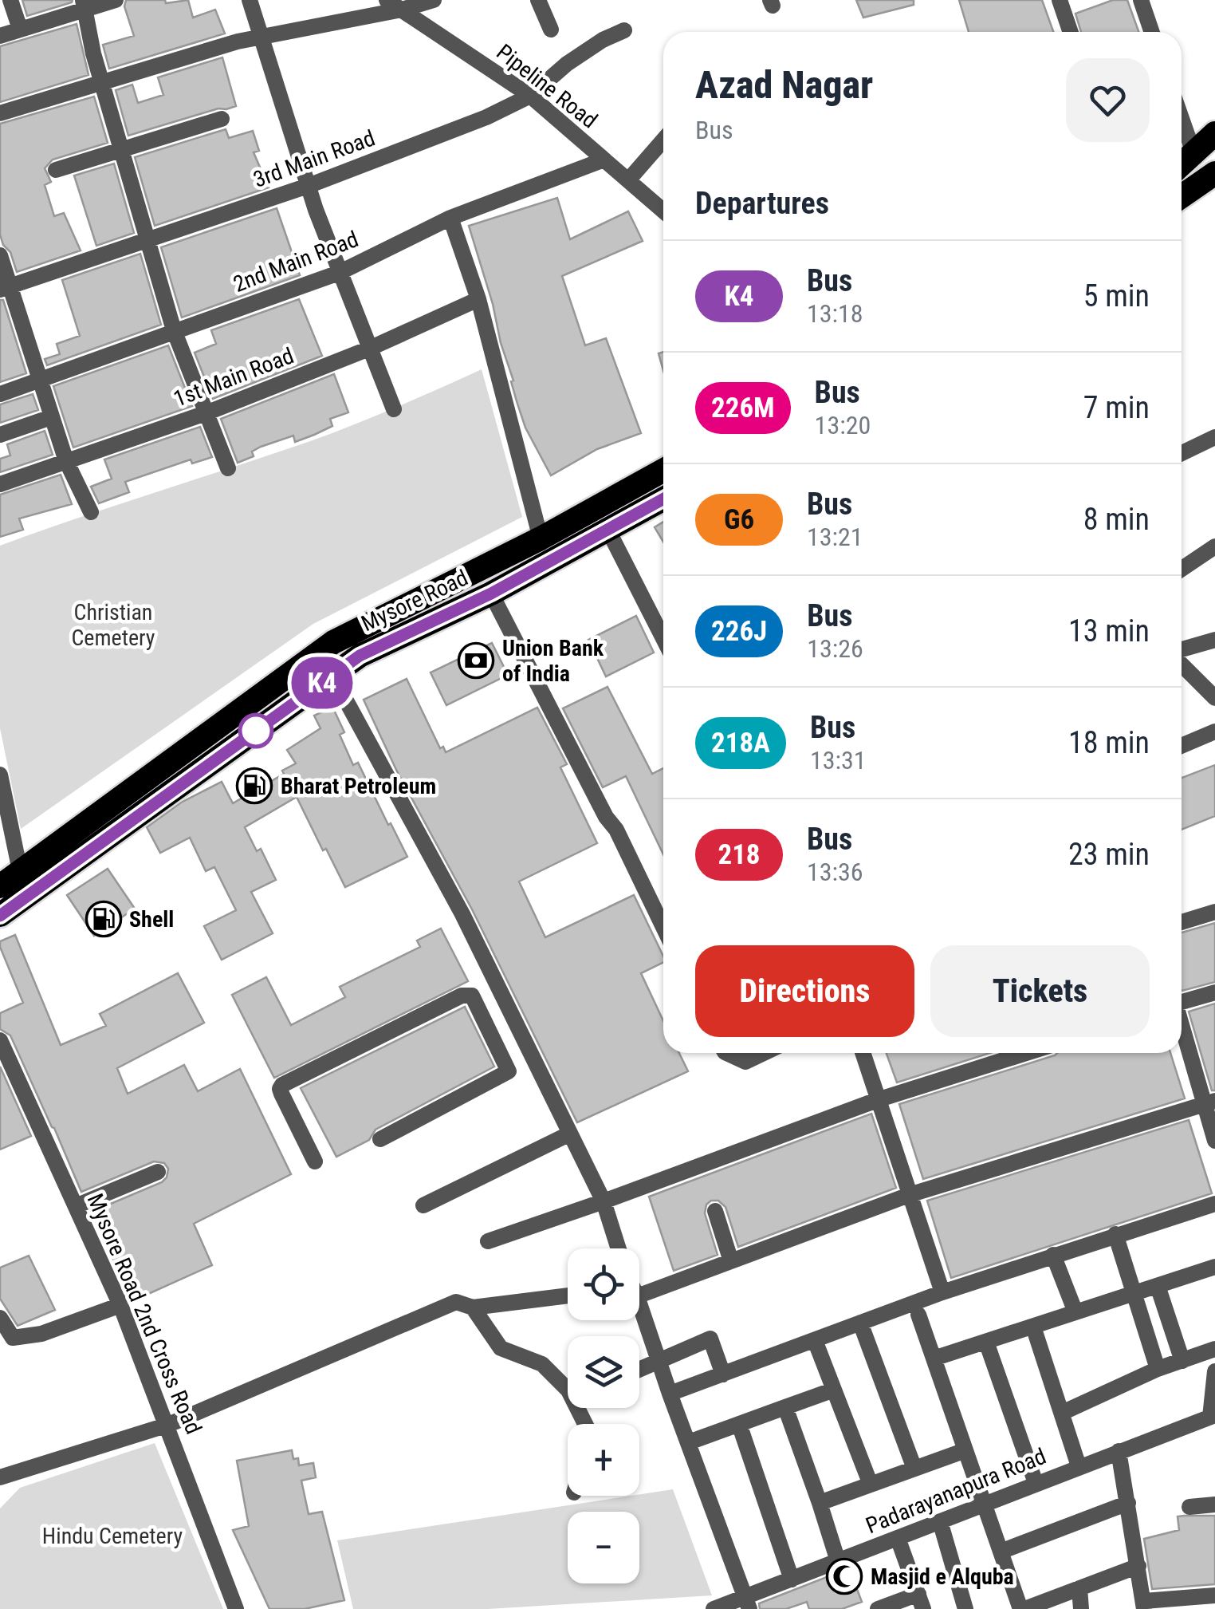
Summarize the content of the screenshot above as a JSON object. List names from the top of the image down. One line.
{"streets":{"highway":["Mysore Road"],"street":["Pipeline Road","3rd Main Road","2nd Main Road","1st Main Road","Mysore Road 2nd Cross Road","Padarayanapura Road"]},"crossings":[["Pipeline Road","3rd Main Road"],["Pipeline Road","2nd Main Road"]],"parks":["Christian Cemetery","Hindu Cemetery"],"places":{"bank":["Union Bank of India"],"fuel station":["Bharat Petroleum","Shell"],"mosque":["Masjid e Alquba"]},"lines":["bus line K4"],"page":{"on_map":"K4","heading":[["Azad Nagar","Bus"],"Departures"],"list":[{"mark":"K4","name":"Bus","note":"13:18","value":"5 min"},{"mark":"226M","name":"Bus","note":"13:20","value":"7 min"},{"mark":"G6","name":"Bus","note":"13:21","value":"8 min"},{"mark":"226J","name":"Bus","note":"13:26","value":"13 min"},{"mark":"218A","name":"Bus","note":"13:31","value":"18 min"},{"mark":"218","name":"Bus","note":"13:36","value":"23 min"}],"buttons":["Directions","Tickets"],"map_buttons":["+","−"]}}
